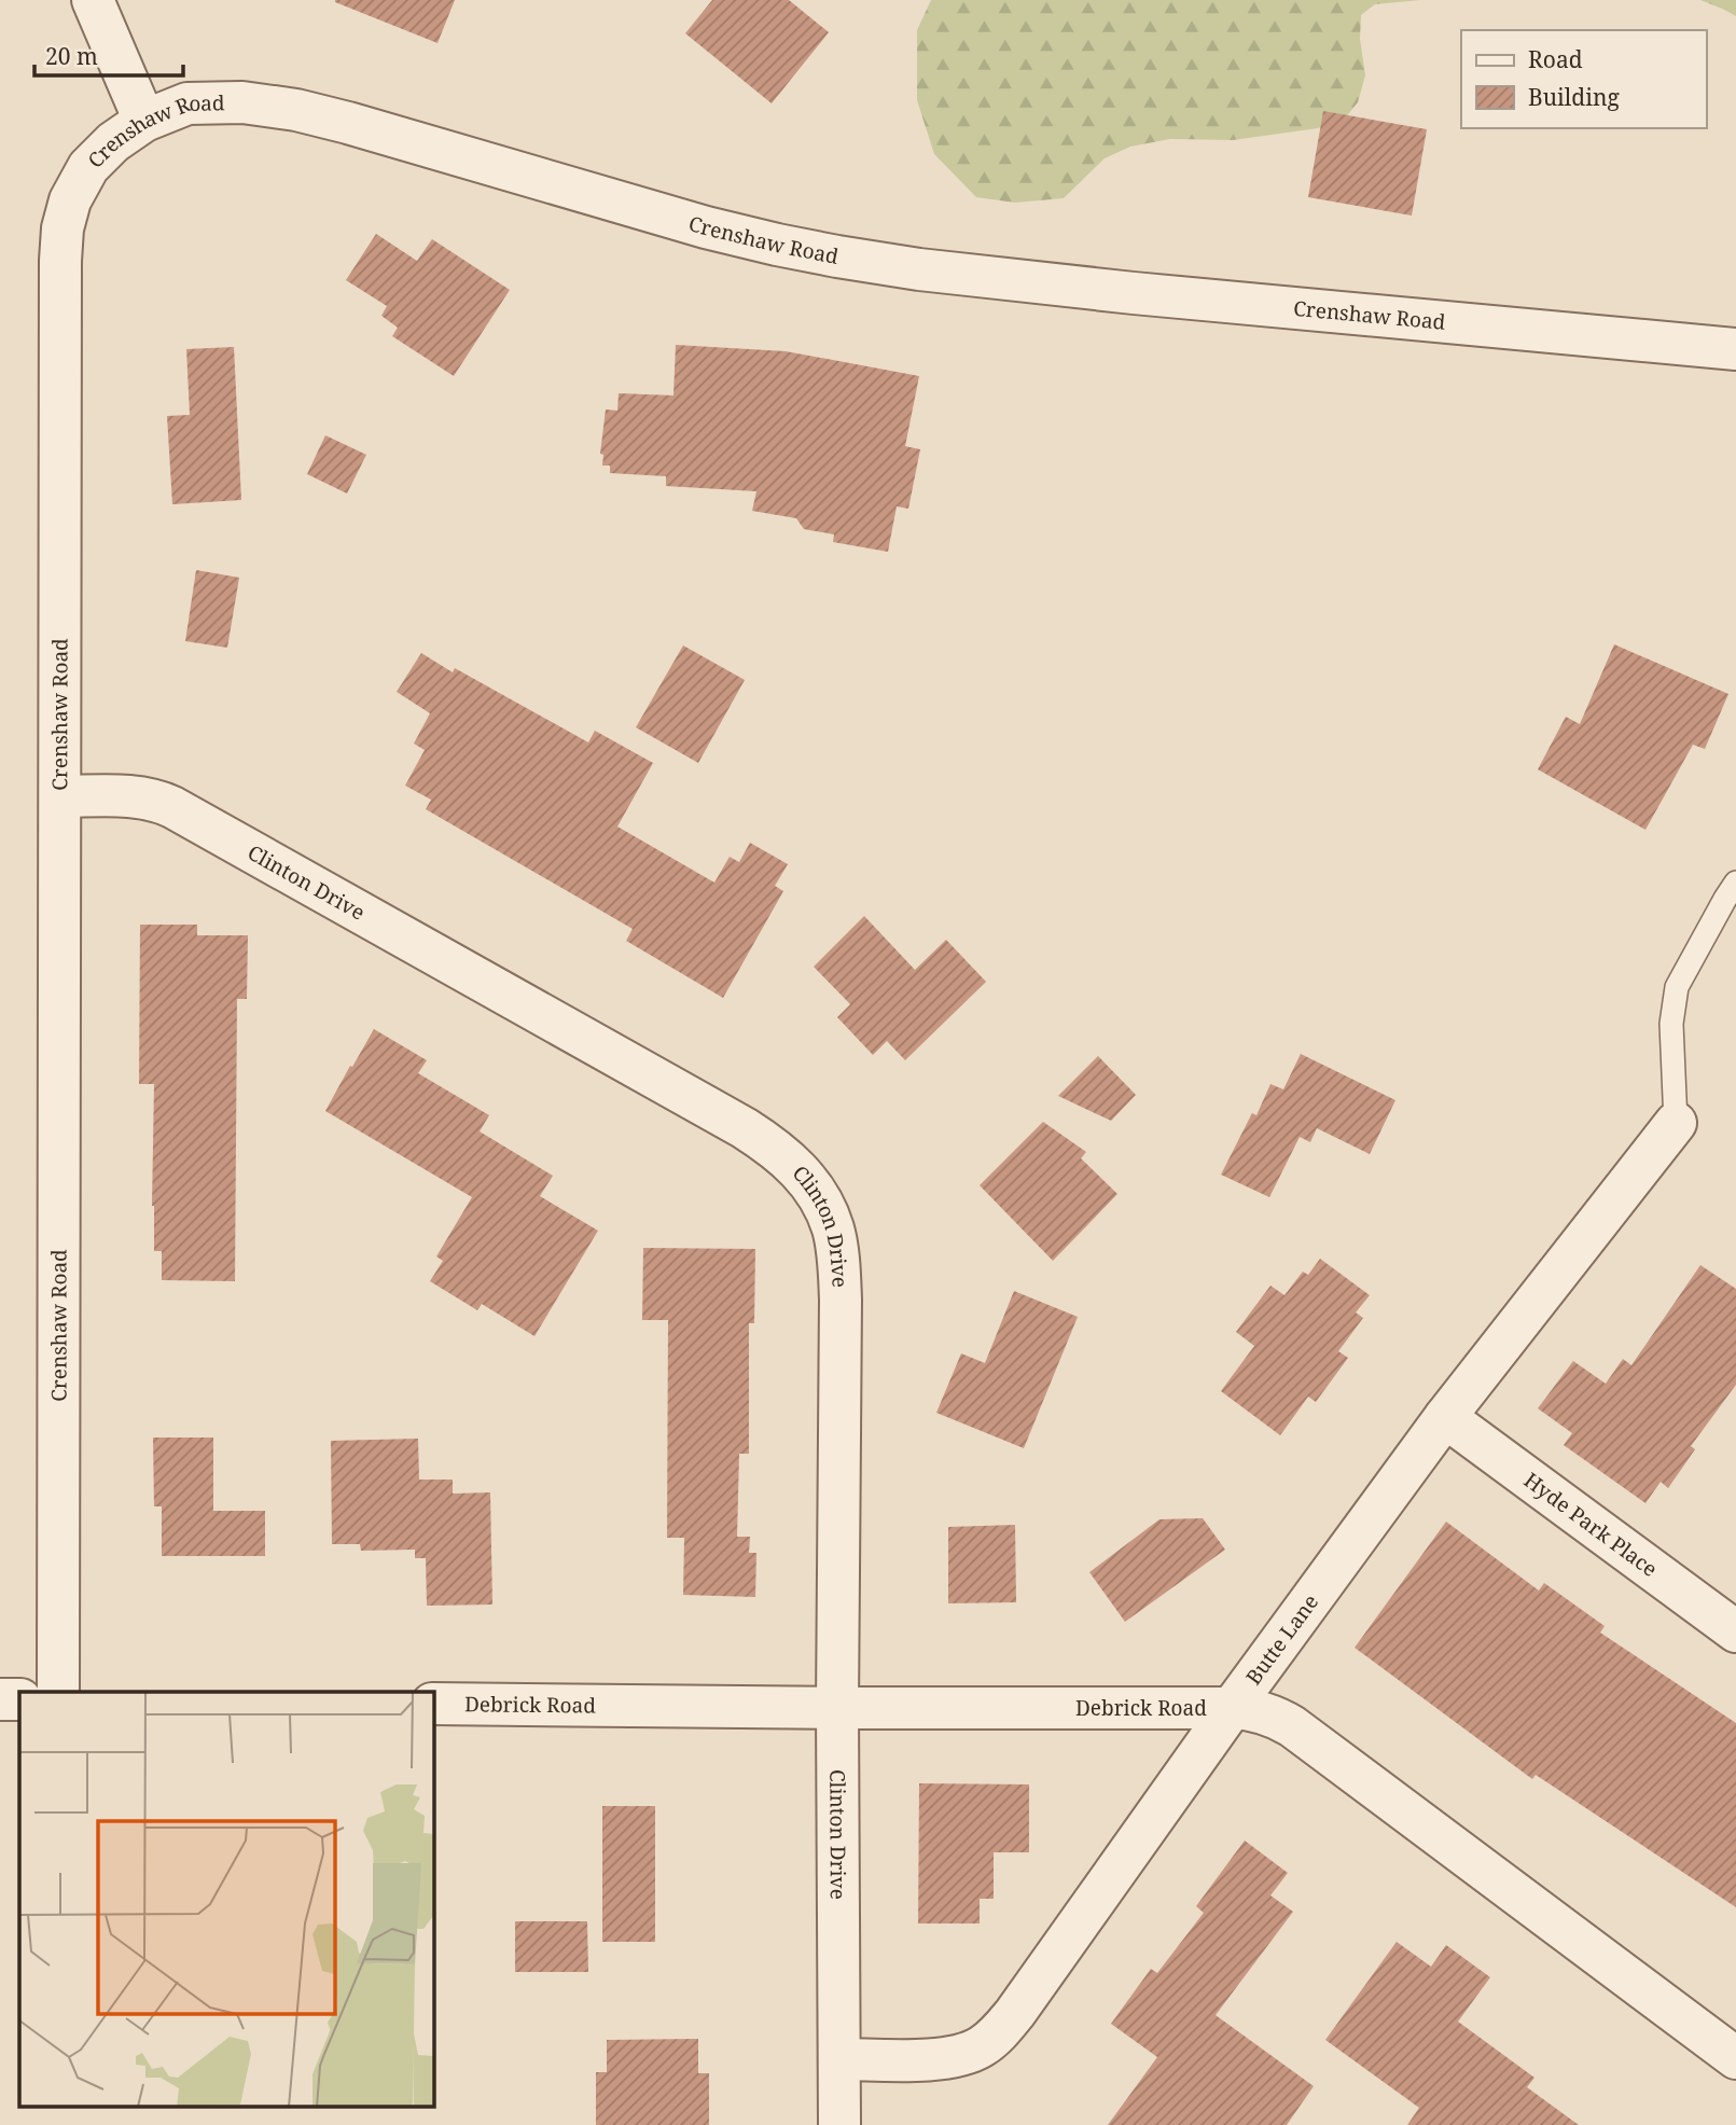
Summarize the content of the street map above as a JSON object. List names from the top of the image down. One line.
{"streets":{"street":["Crenshaw Road","Clinton Drive","Hyde Park Place","Butte Lane","Debrick Road"]},"crossings":[["Crenshaw Road","Clinton Drive"],["Clinton Drive","Butte Lane"],["Clinton Drive","Debrick Road"],["Hyde Park Place","Butte Lane"],["Butte Lane","Debrick Road"]],"legend":["Road","Building"],"scale_bar":"20 m"}
